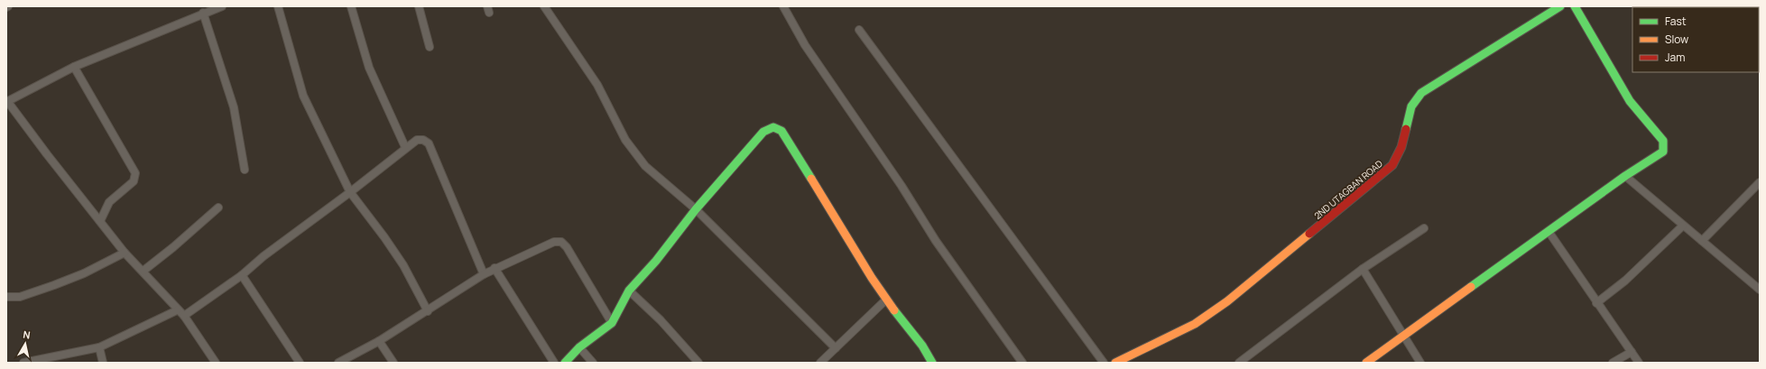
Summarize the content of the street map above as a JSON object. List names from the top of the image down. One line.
{"streets":{"street":["2ND UTAGBAN ROAD"]},"legend":["Fast","Slow","Jam"],"north":"top"}
